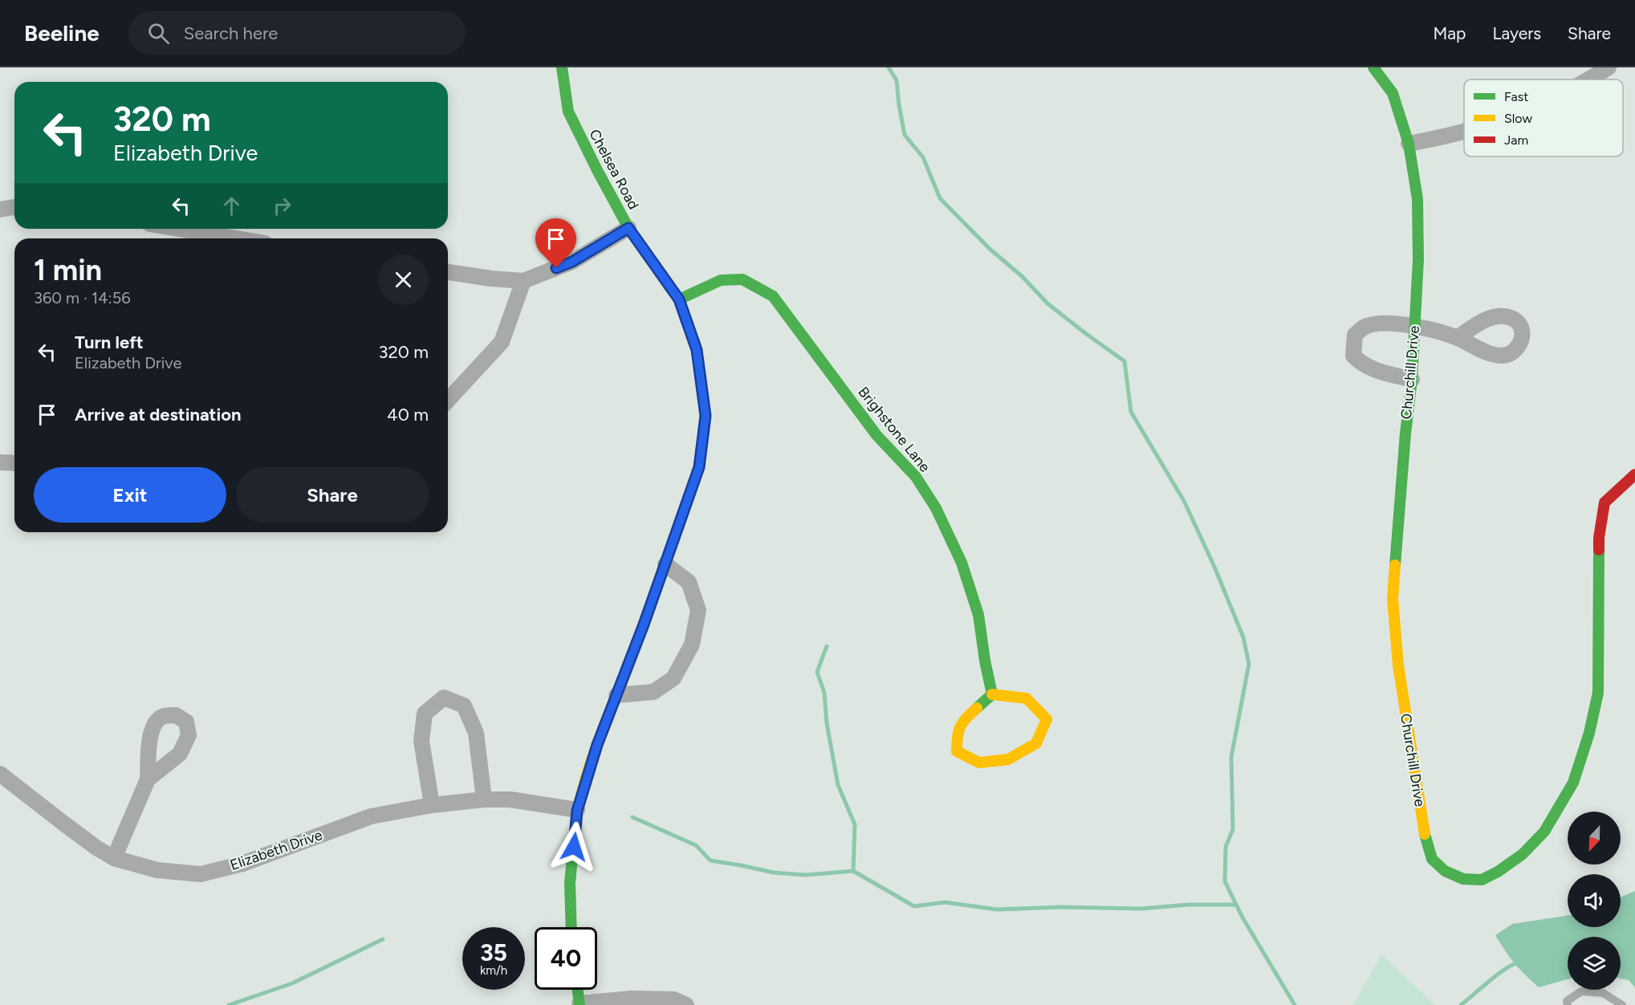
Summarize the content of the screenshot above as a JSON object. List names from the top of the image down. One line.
{"streets":{"street":["Chelsea Road","Churchill Drive","Brighstone Lane","Elizabeth Drive"]},"crossings":[["Chelsea Road","Brighstone Lane"],["Chelsea Road","Elizabeth Drive"]],"legend":["Fast","Slow","Jam"],"north":"bottom","page":{"header":"Beeline","search":"Search here","nav":["Map","Layers","Share"],"turn":["320 m","Elizabeth Drive"],"heading":["1 min","360 m · 14:56"],"list":[{"name":"Turn left","note":"Elizabeth Drive","value":"320 m"},{"name":"Arrive at destination","value":"40 m"}],"buttons":["Exit","Share"],"speed":"35 km/h","limit":"40"}}
